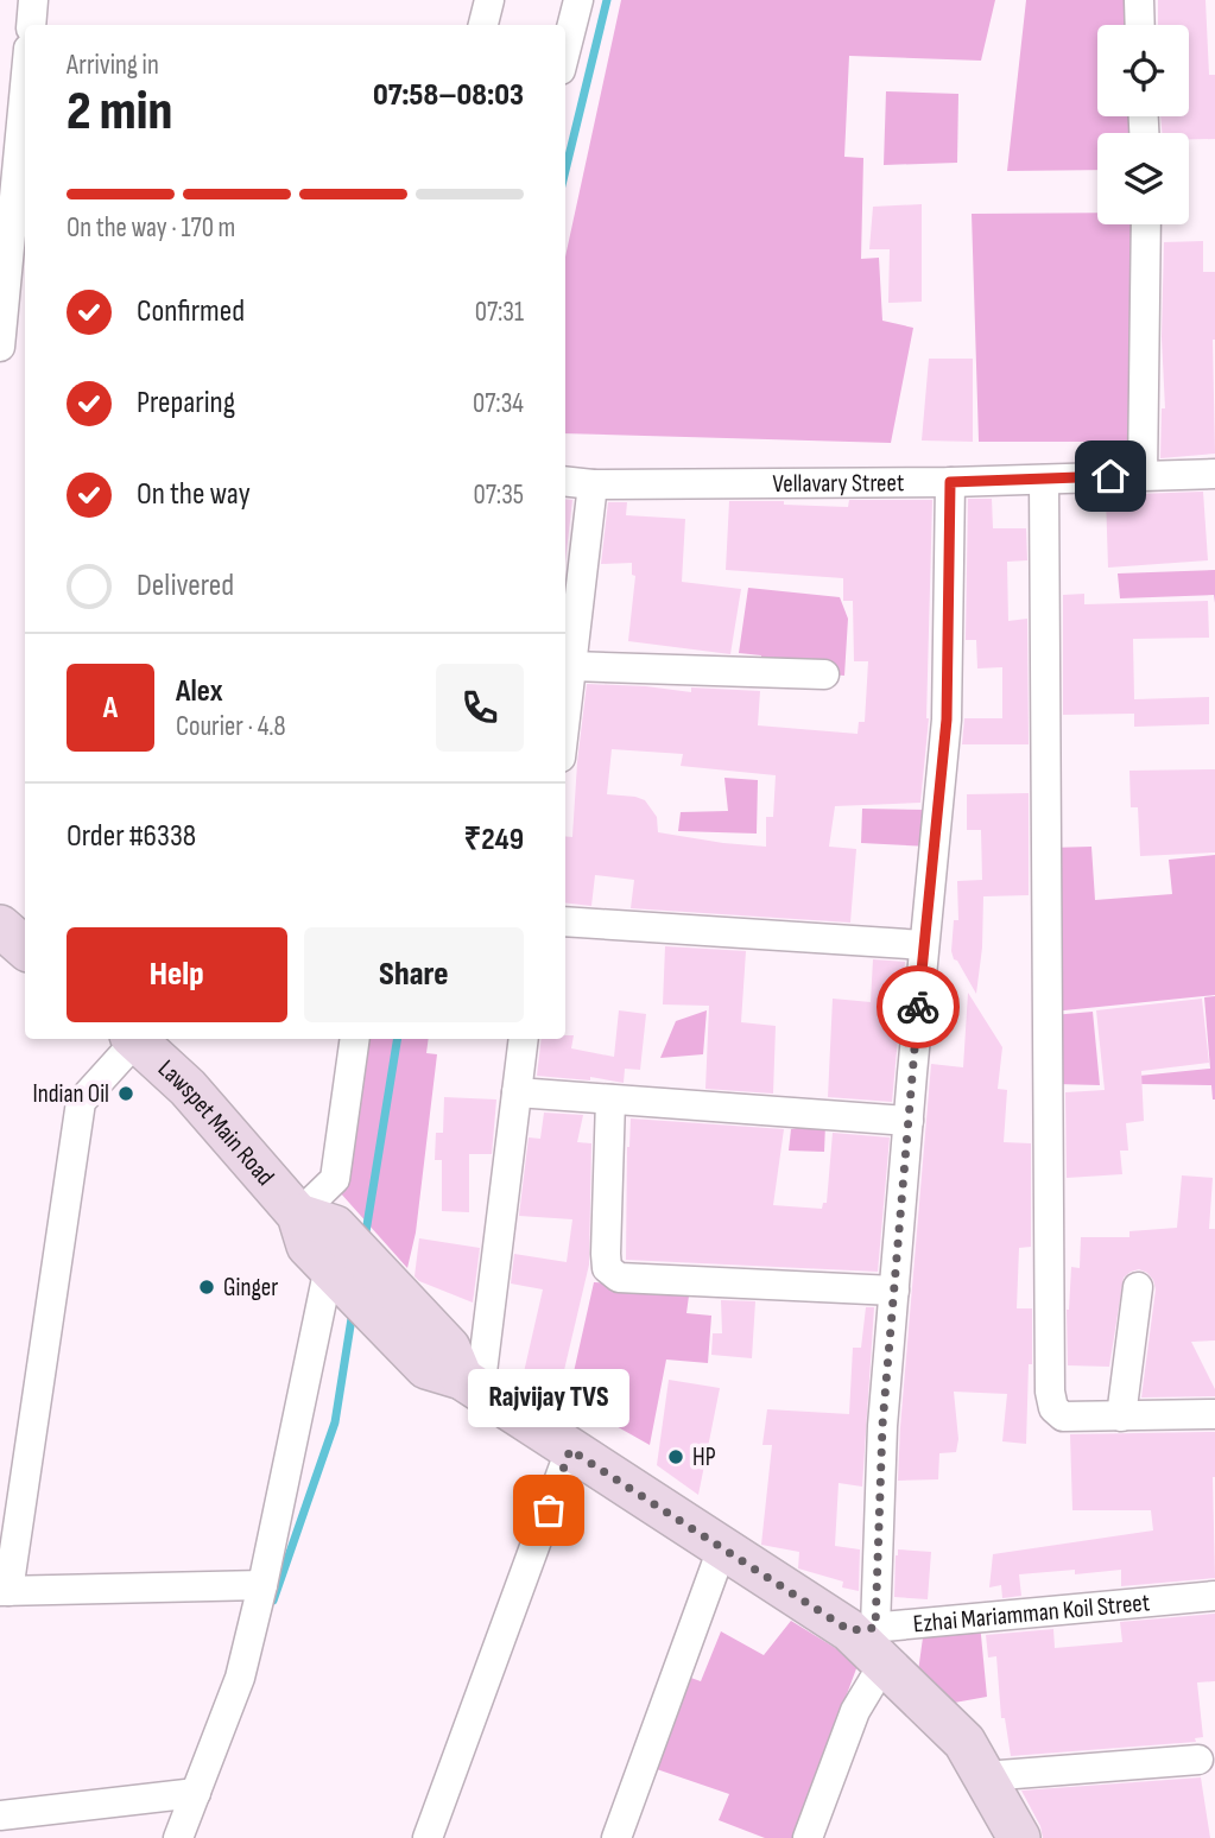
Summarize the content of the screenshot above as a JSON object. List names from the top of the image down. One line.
{"streets":{"street":["Vellavary Street","Lawspet Main Road","Ezhai Mariamman Koil Street"]},"places":["Indian Oil","Ginger","HP","Rajvijay TVS"],"page":{"heading":["2 min","Arriving in","07:58–08:03"],"panel":["Alex","Courier · 4.8","Order #6338","₹249"],"bar":"On the way · 170 m","list":[["Confirmed","07:31"],["Preparing","07:34"],["On the way","07:35"],"Delivered"],"round":"A","buttons":["Help","Share"],"bubble":"Rajvijay TVS"}}
